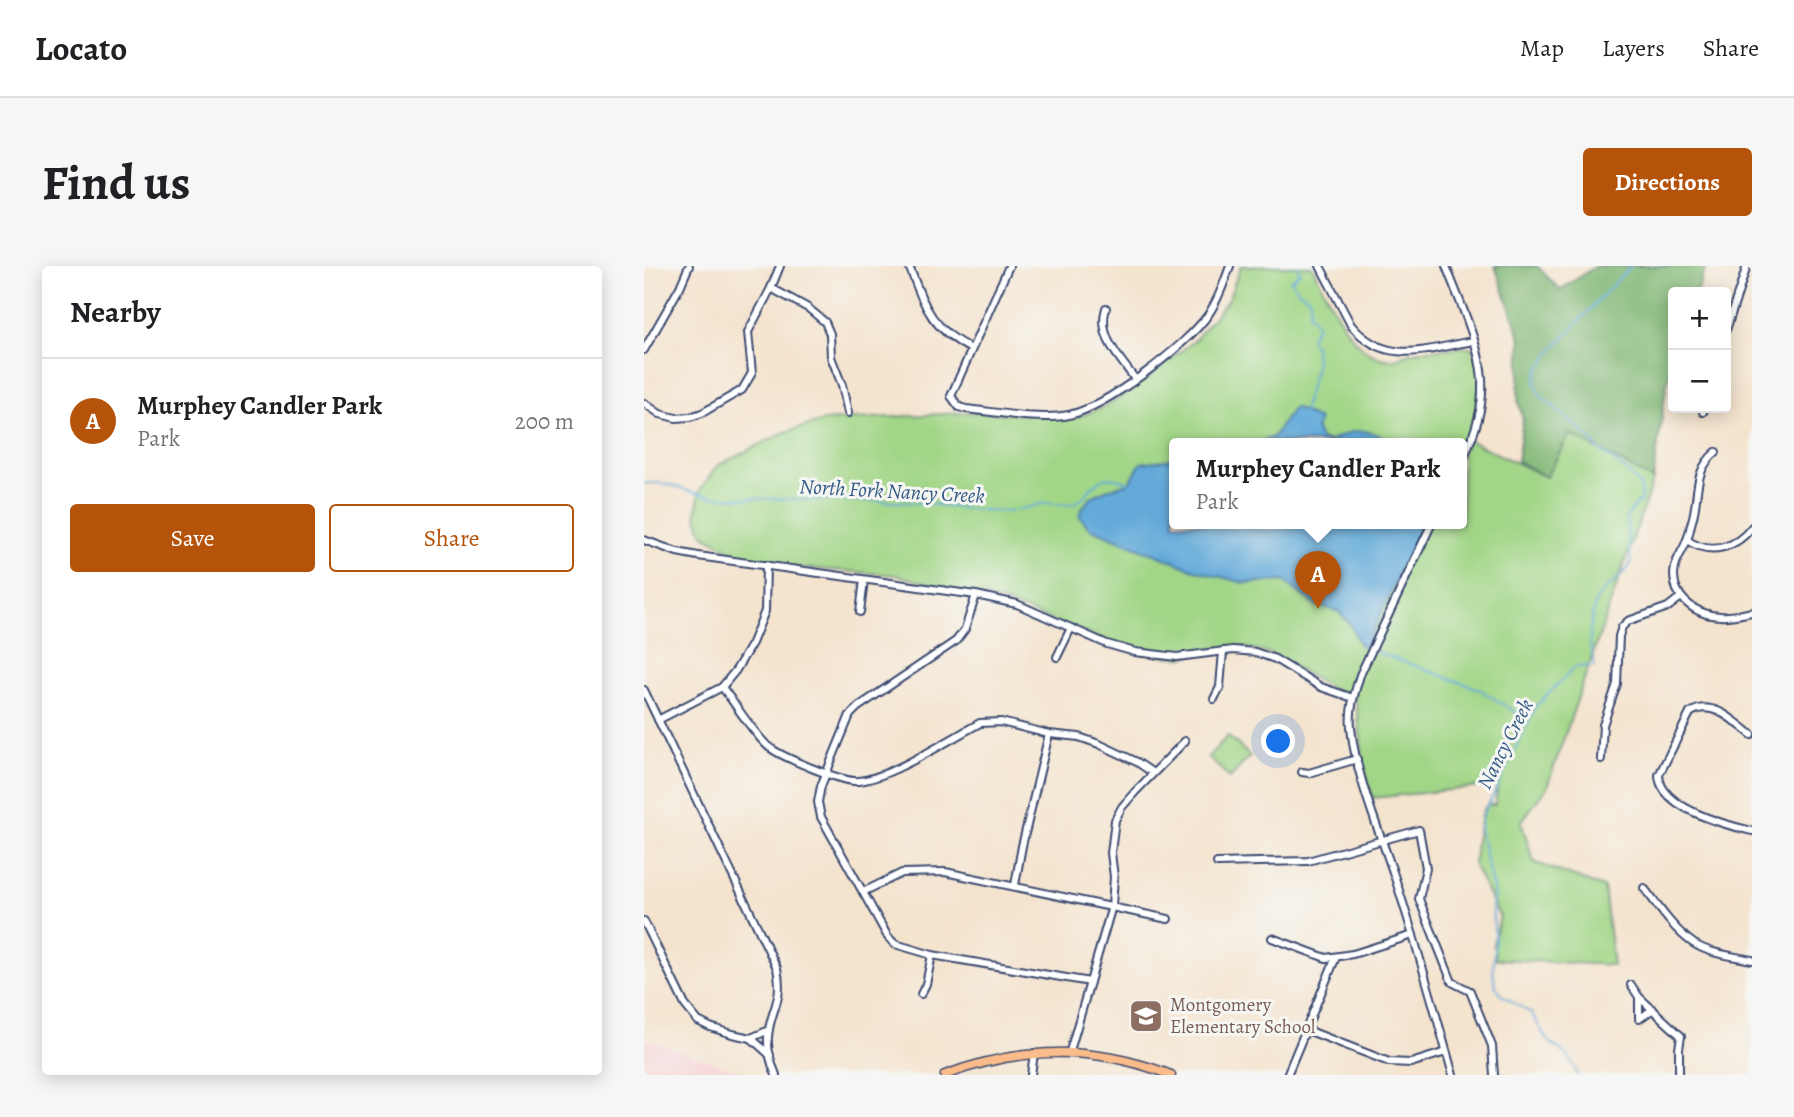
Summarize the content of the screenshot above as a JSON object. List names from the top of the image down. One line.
{"water":["North Fork Nancy Creek","Nancy Creek"],"places":{"school or university":["Montgomery Elementary School"]},"page":{"header":"Locato","nav":["Map","Layers","Share"],"buttons":["Directions",["Save","Share"]],"title":"Find us","heading":"Nearby","map_buttons":["+","−"],"list":[{"mark":"A","name":"Murphey Candler Park","note":"Park","value":"200 m"}],"popup":["Murphey Candler Park","Park"],"pins":"A"}}
